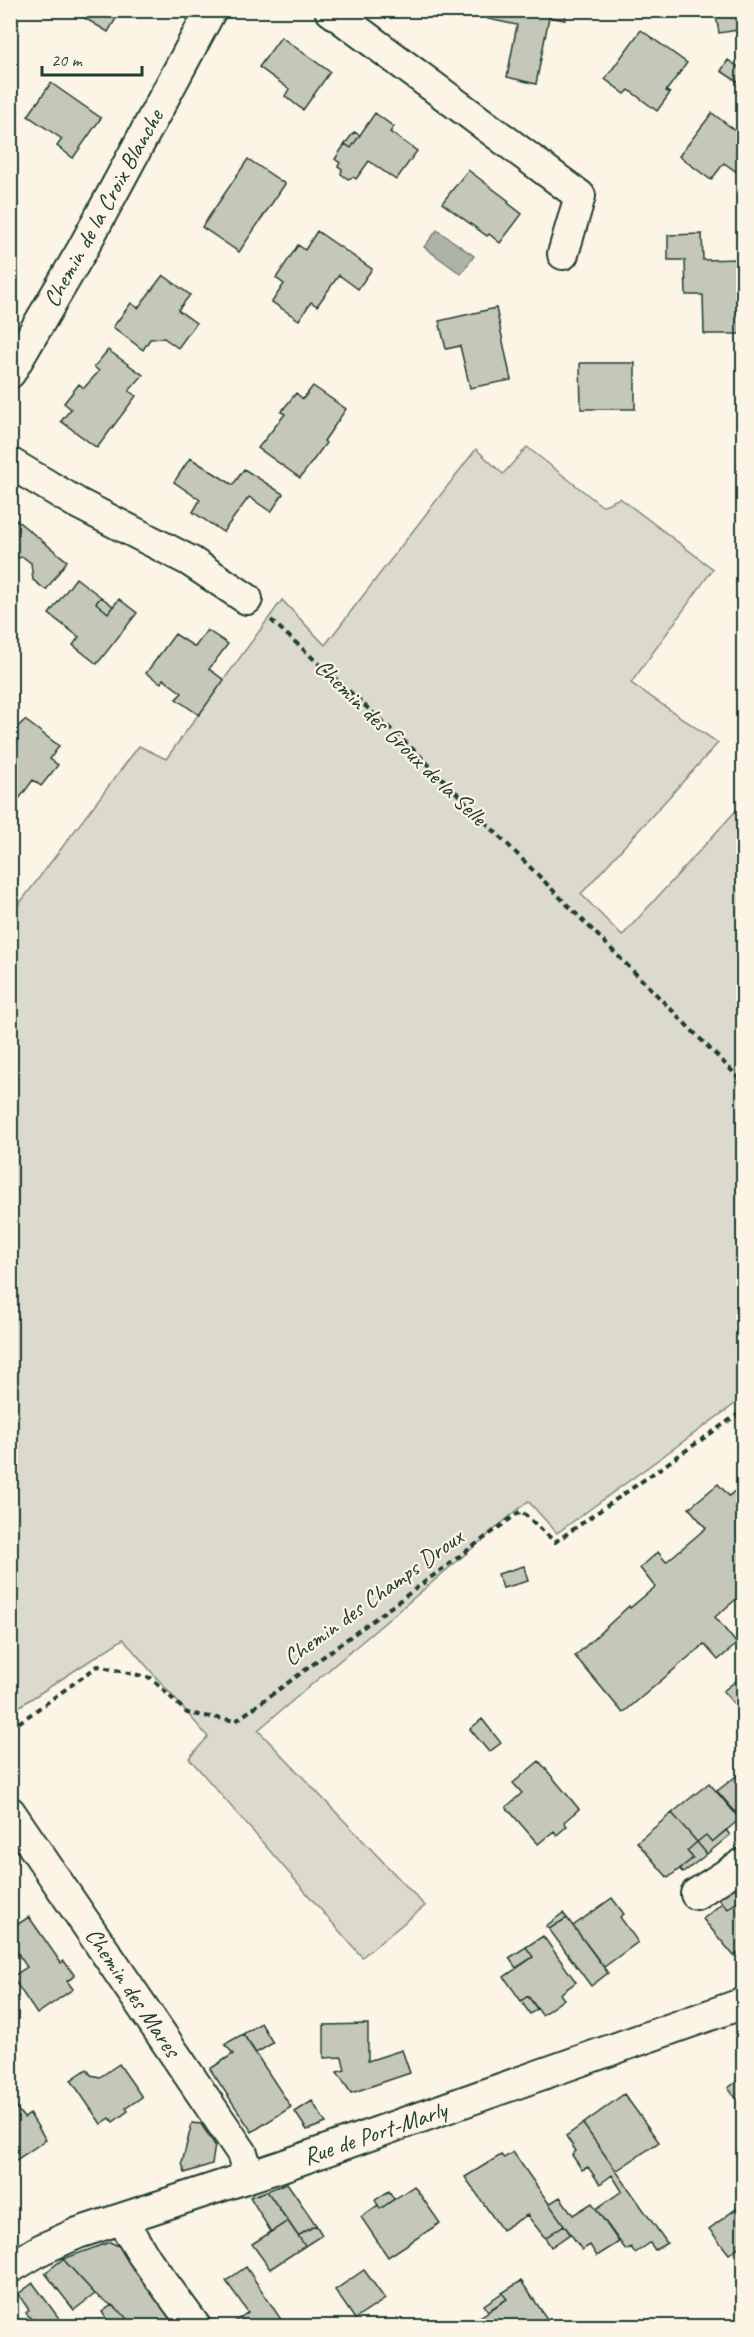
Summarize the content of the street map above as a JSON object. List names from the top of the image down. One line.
{"streets":{"street":["Chemin de la Croix Blanche","Chemin des Mares","Rue de Port-Marly"],"path":["Chemin des Groux de la Selle","Chemin des Champs Droux"]},"crossings":[["Chemin des Mares","Rue de Port-Marly"]],"scale_bar":"20 m"}
